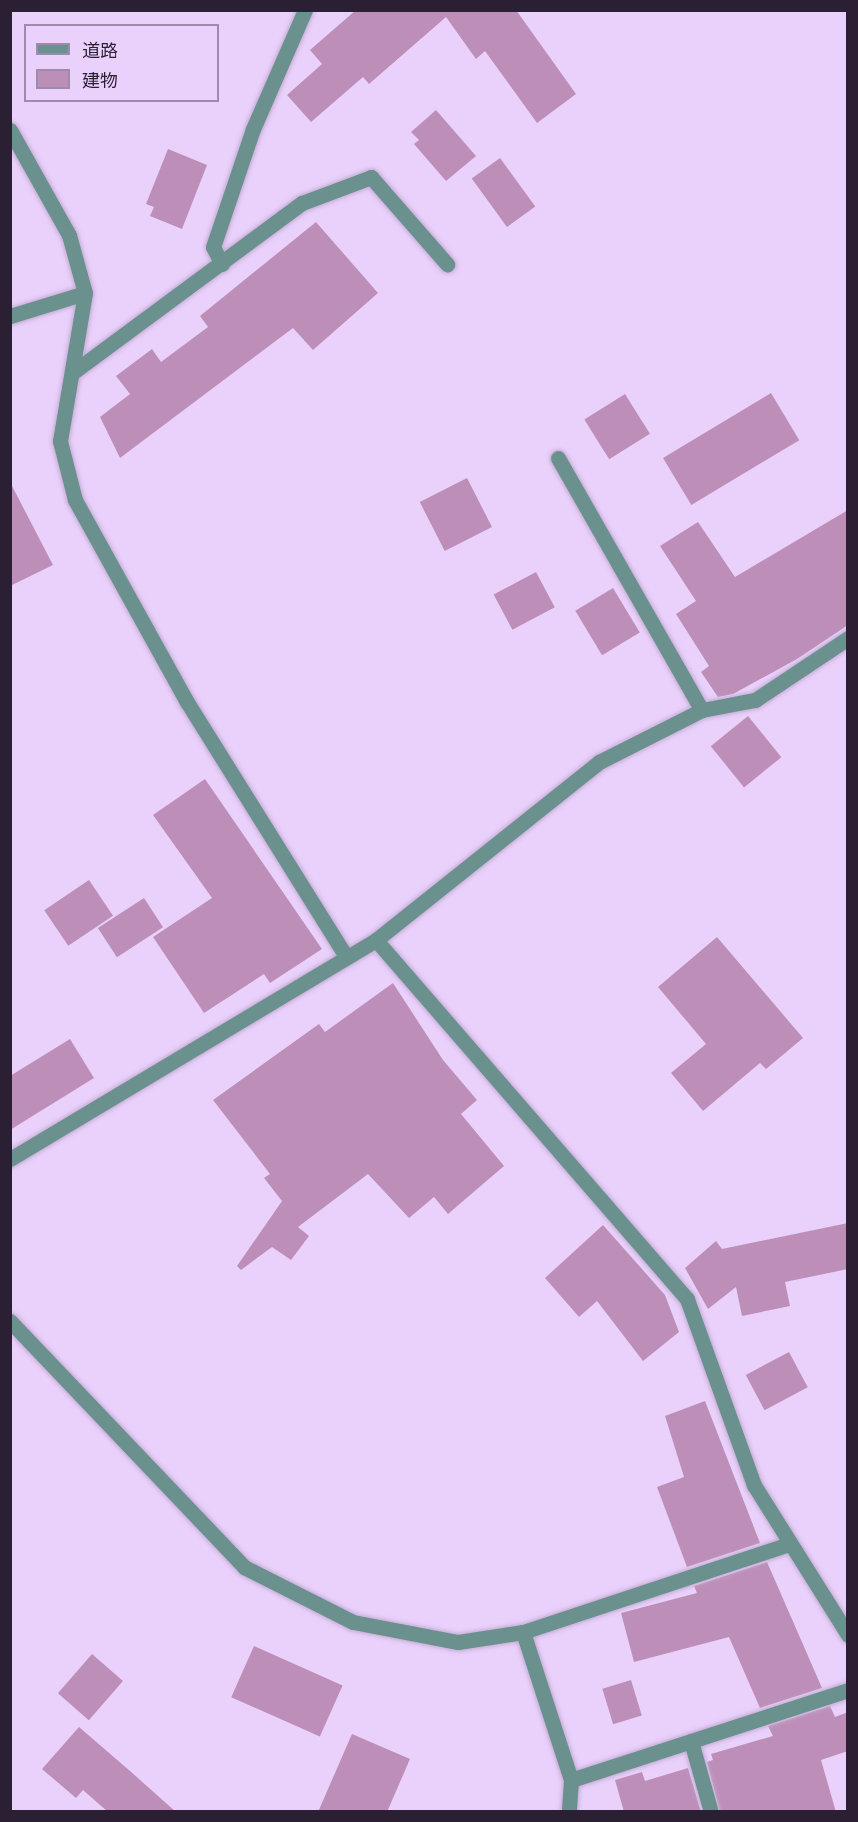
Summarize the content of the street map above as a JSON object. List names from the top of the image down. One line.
{"legend":["道路","建物"]}
